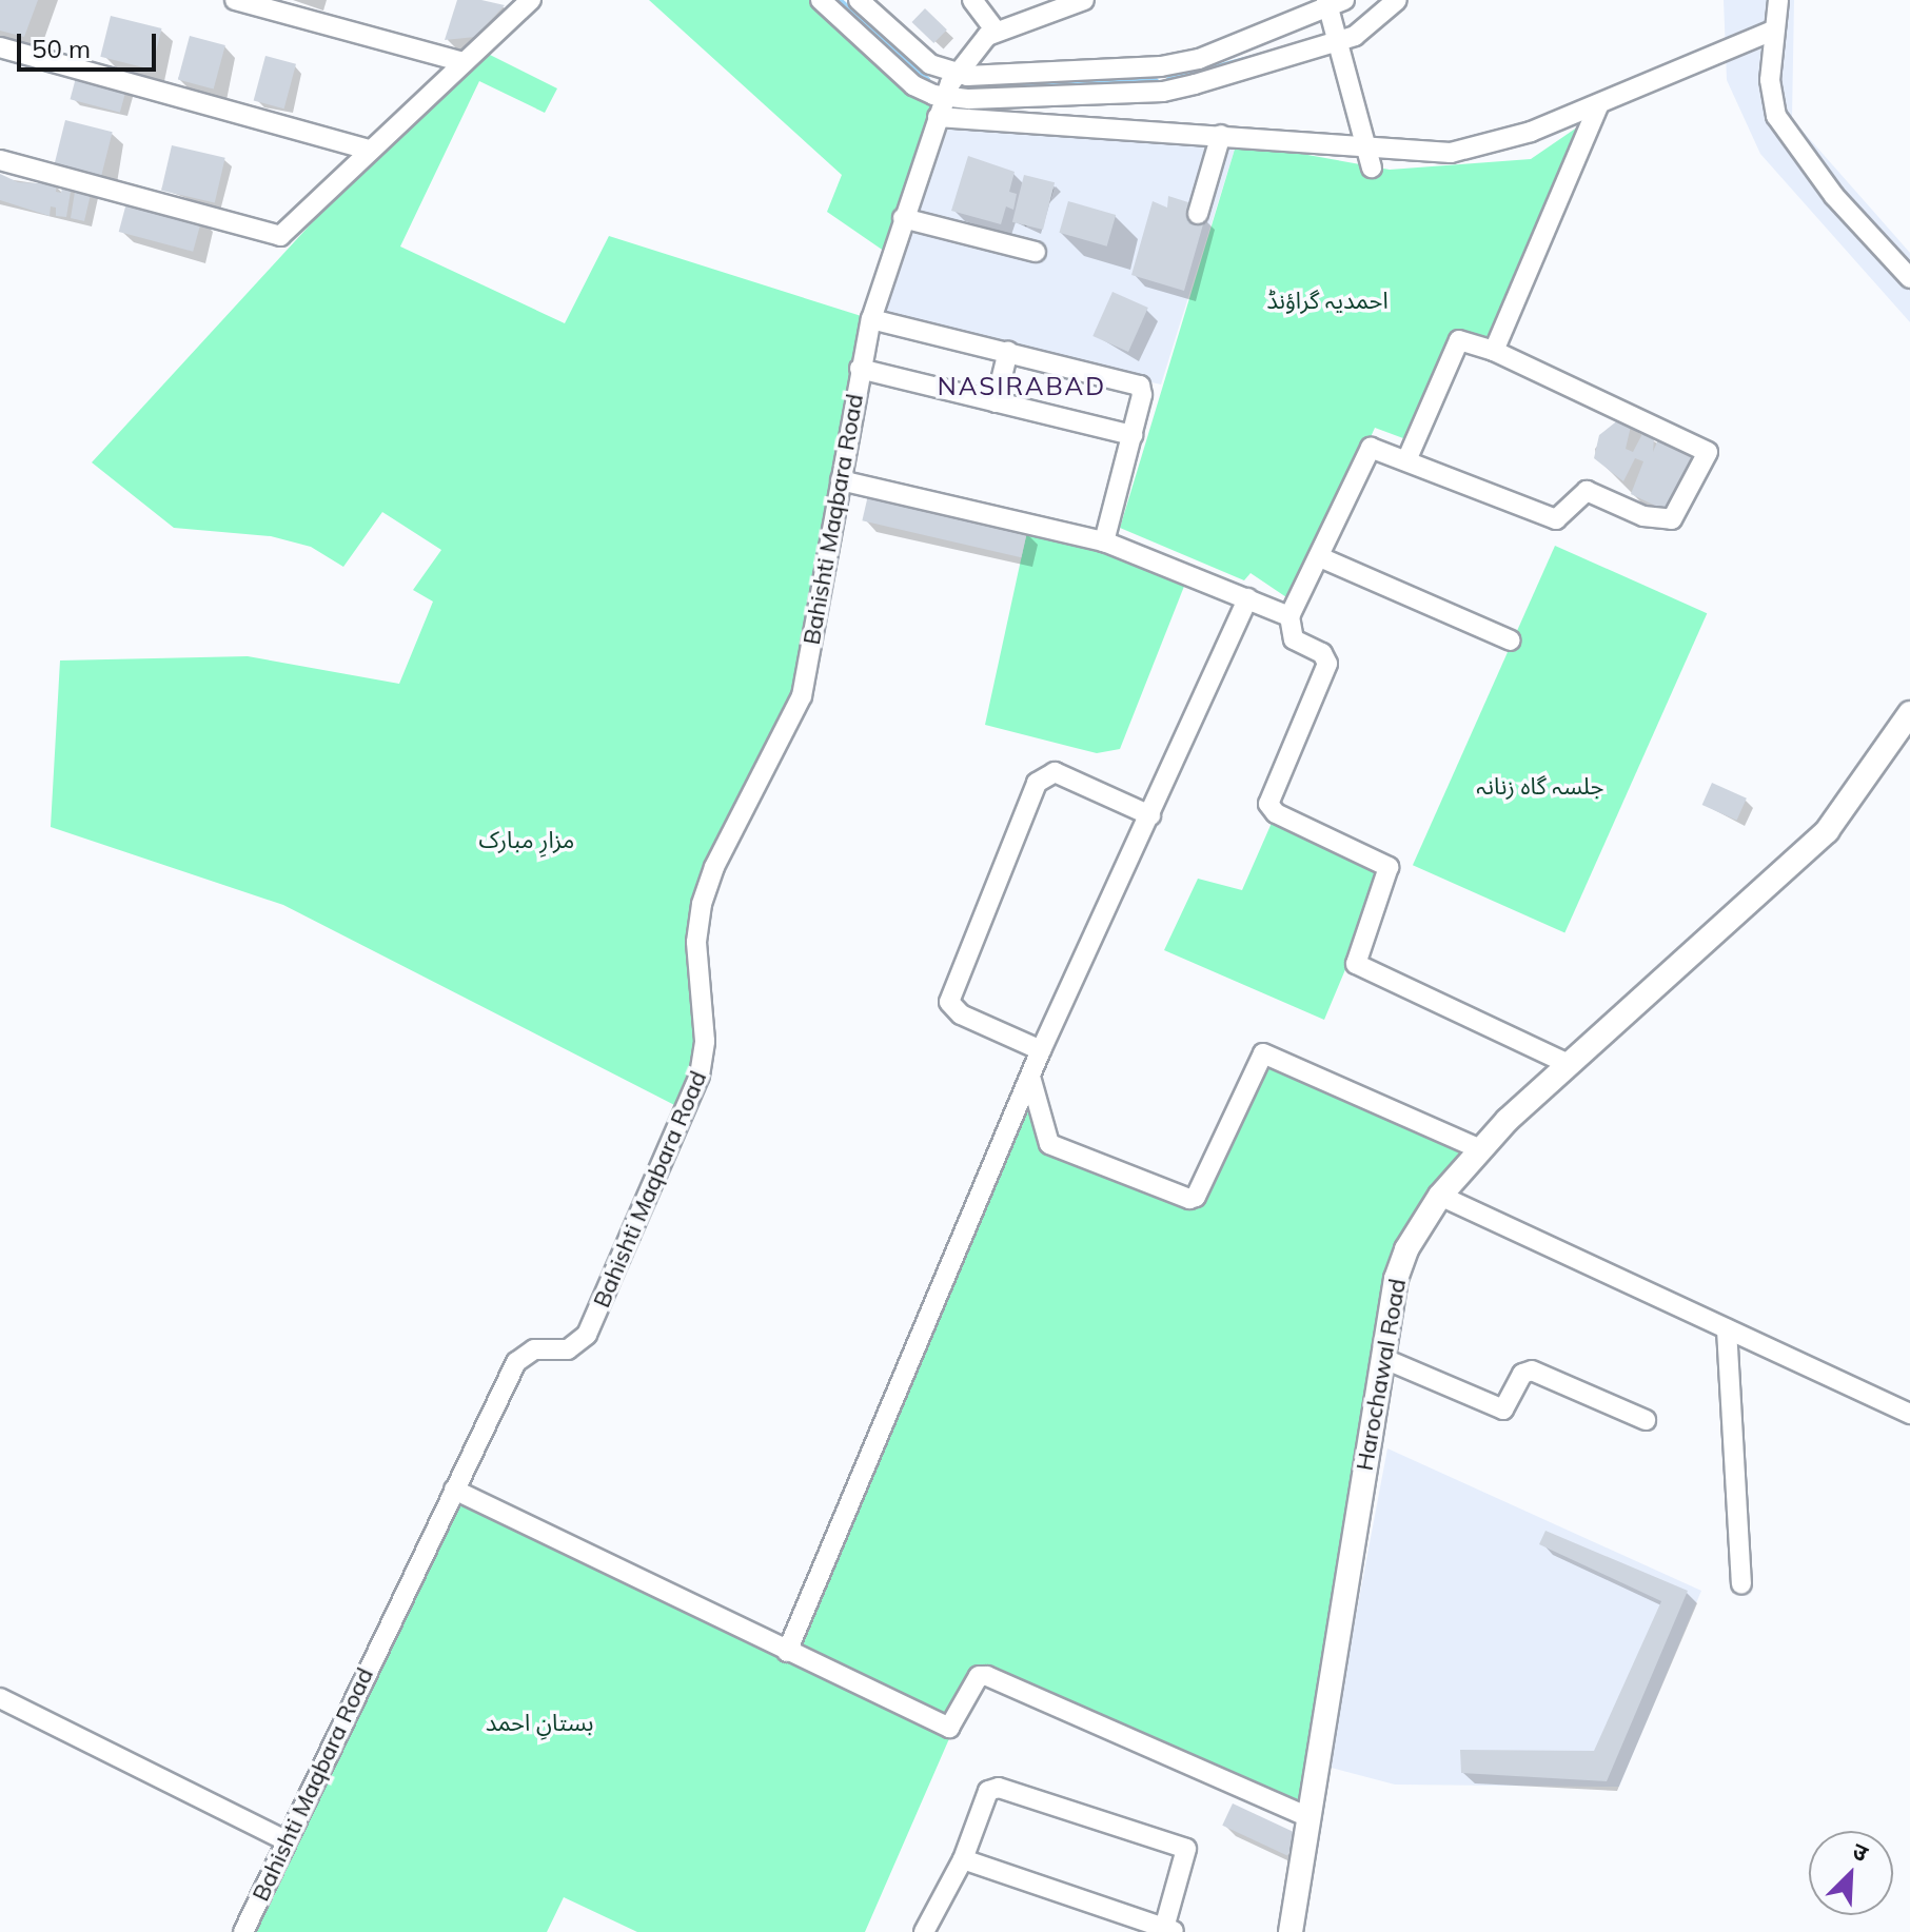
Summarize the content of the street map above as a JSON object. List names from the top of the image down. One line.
{"streets":{"main road":["Harochawal Road"],"street":["Bahishti Maqbara Road"]},"districts":["NASIRABAD"],"parks":["احمدیہ گراؤنڈ","جلسہ گاہ زنانہ","مزارِ مبارک","بستانِ احمد"],"scale_bar":"50 m","north":"top right"}
